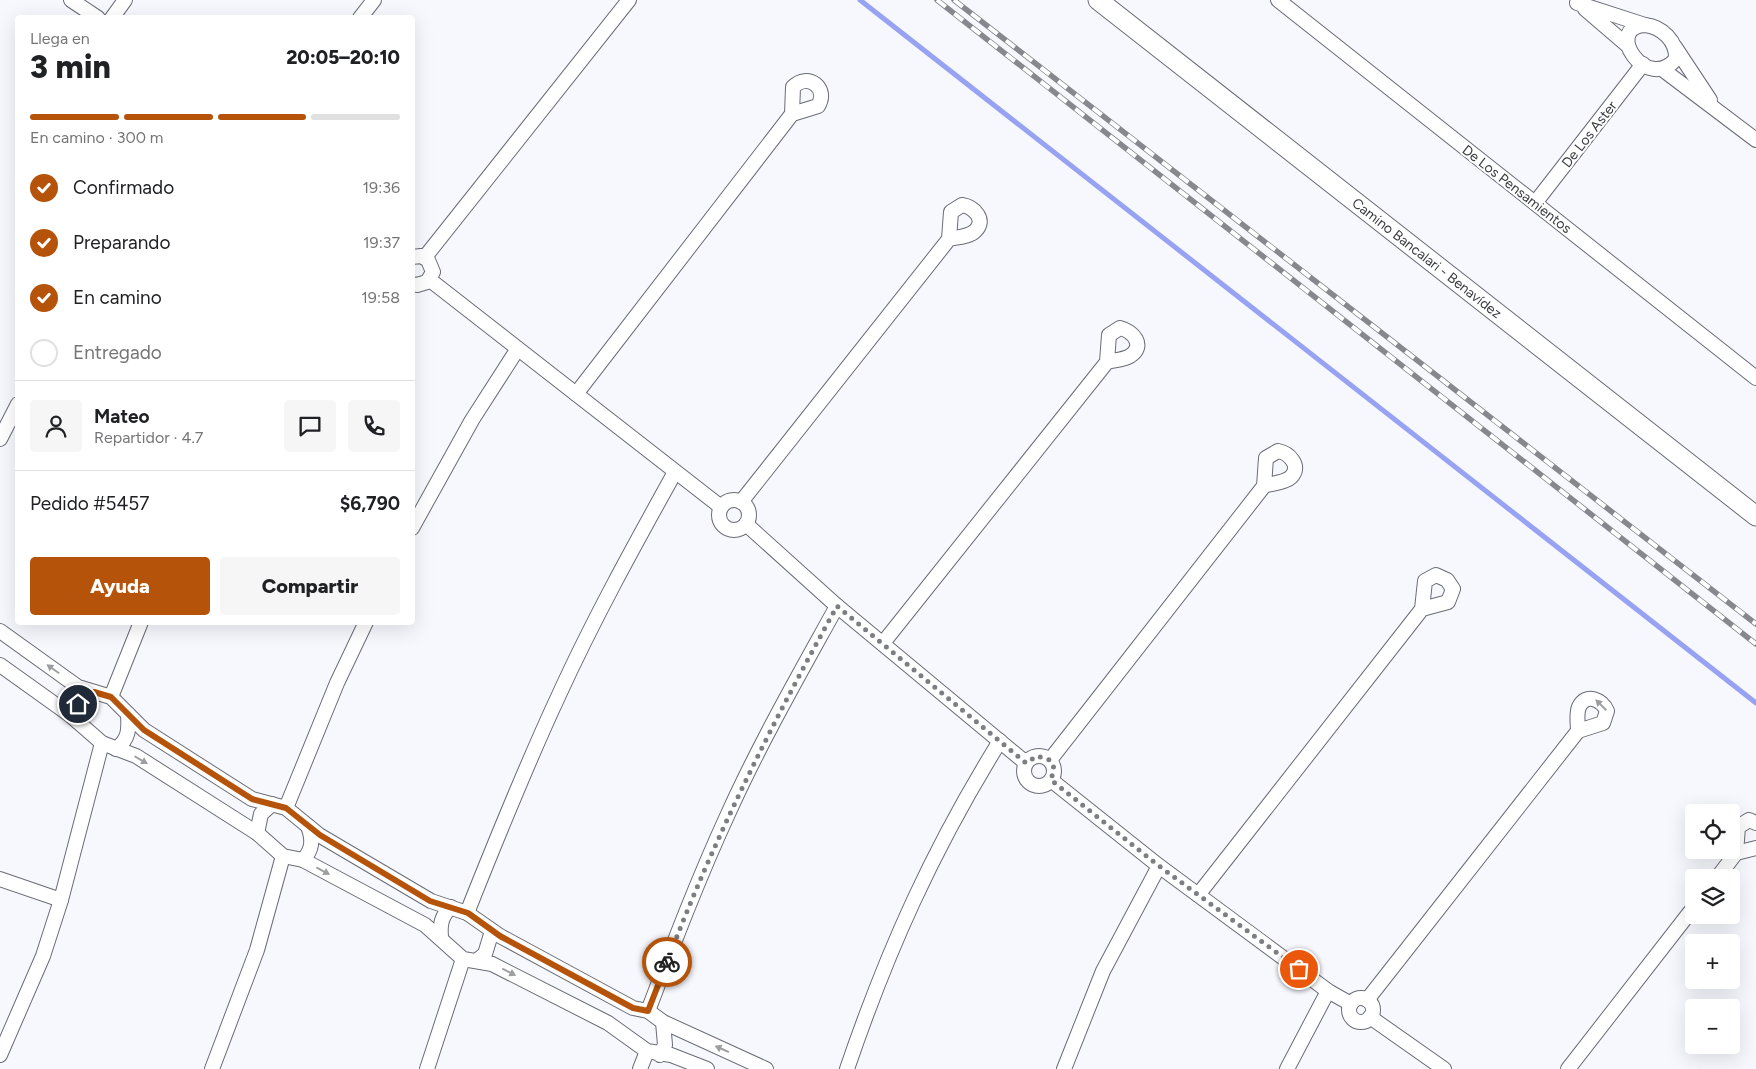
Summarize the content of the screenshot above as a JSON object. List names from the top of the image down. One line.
{"streets":{"main road":["Camino Bancalari - Benavídez"],"street":["De Los Aster","De Los Pensamientos"]},"crossings":[["De Los Aster","De Los Pensamientos"]],"page":{"heading":["3 min","Llega en","20:05–20:10"],"panel":["Mateo","Repartidor · 4.7","Pedido #5457","$6,790"],"bar":"En camino · 300 m","list":[["Confirmado","19:36"],["Preparando","19:37"],["En camino","19:58"],"Entregado"],"buttons":["Ayuda","Compartir"],"map_buttons":["+","−"]}}
